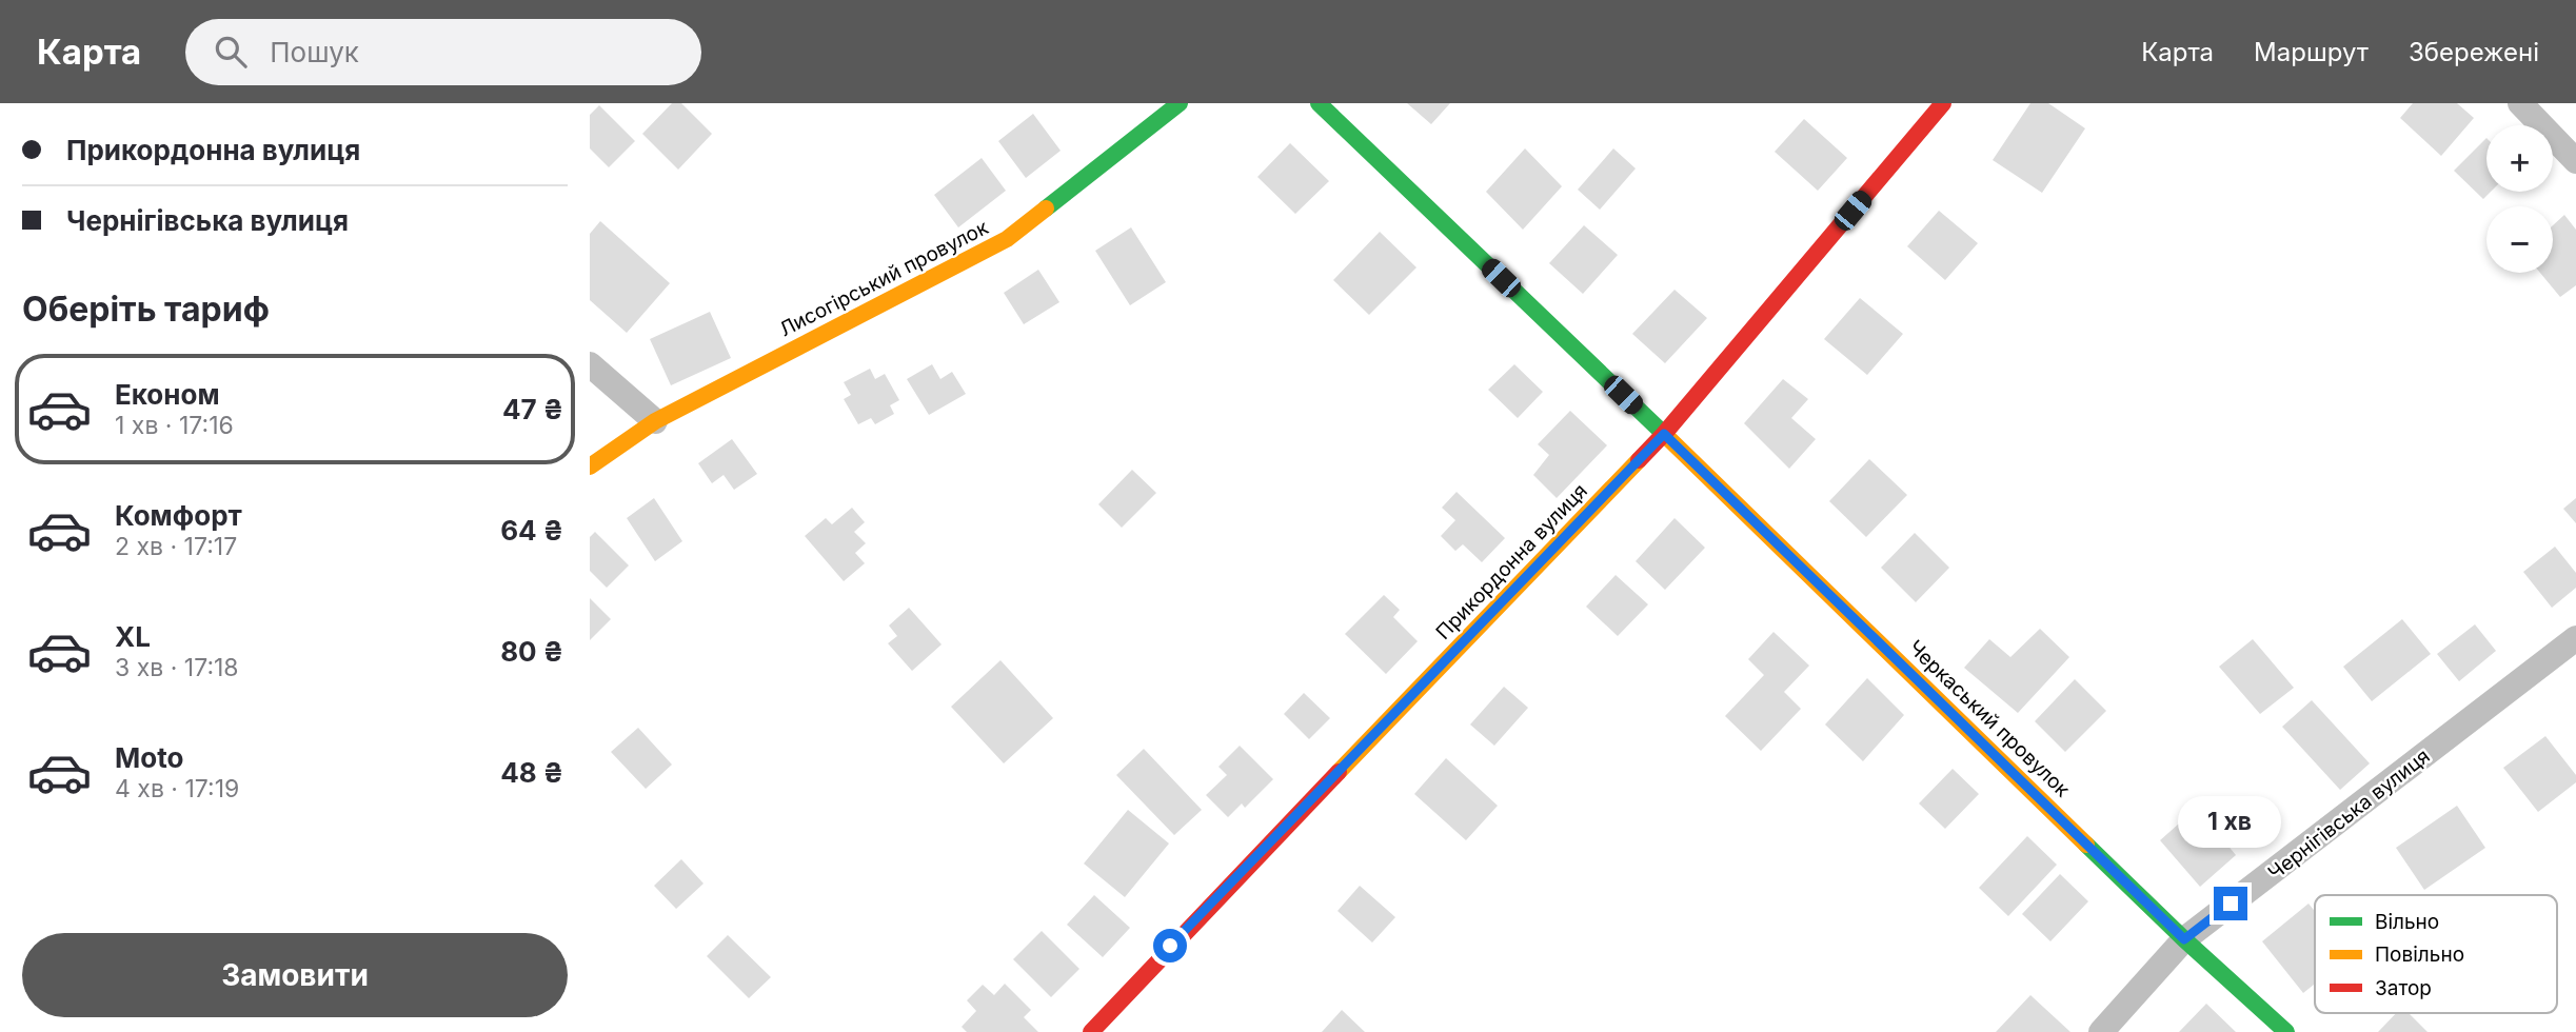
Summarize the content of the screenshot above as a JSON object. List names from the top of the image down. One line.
{"streets":{"street":["Лисогірський провулок","Прикордонна вулиця","Черкаський провулок","Чернігівська вулиця"]},"crossings":[["Прикордонна вулиця","Черкаський провулок"],["Черкаський провулок","Чернігівська вулиця"]],"legend":["Вільно","Повільно","Затор"],"page":{"header":"Карта","search":"Пошук","nav":["Карта","Маршрут","Збережені"],"banner":["Прикордонна вулиця","Чернігівська вулиця"],"map_buttons":["+","−"],"heading":"Оберіть тариф","list":[{"name":"Економ","note":"1 хв · 17:16","value":"47 ₴"},{"name":"Комфорт","note":"2 хв · 17:17","value":"64 ₴"},{"name":"XL","note":"3 хв · 17:18","value":"80 ₴"},{"name":"Moto","note":"4 хв · 17:19","value":"48 ₴"}],"bubble":"1 хв","buttons":"Замовити"}}
